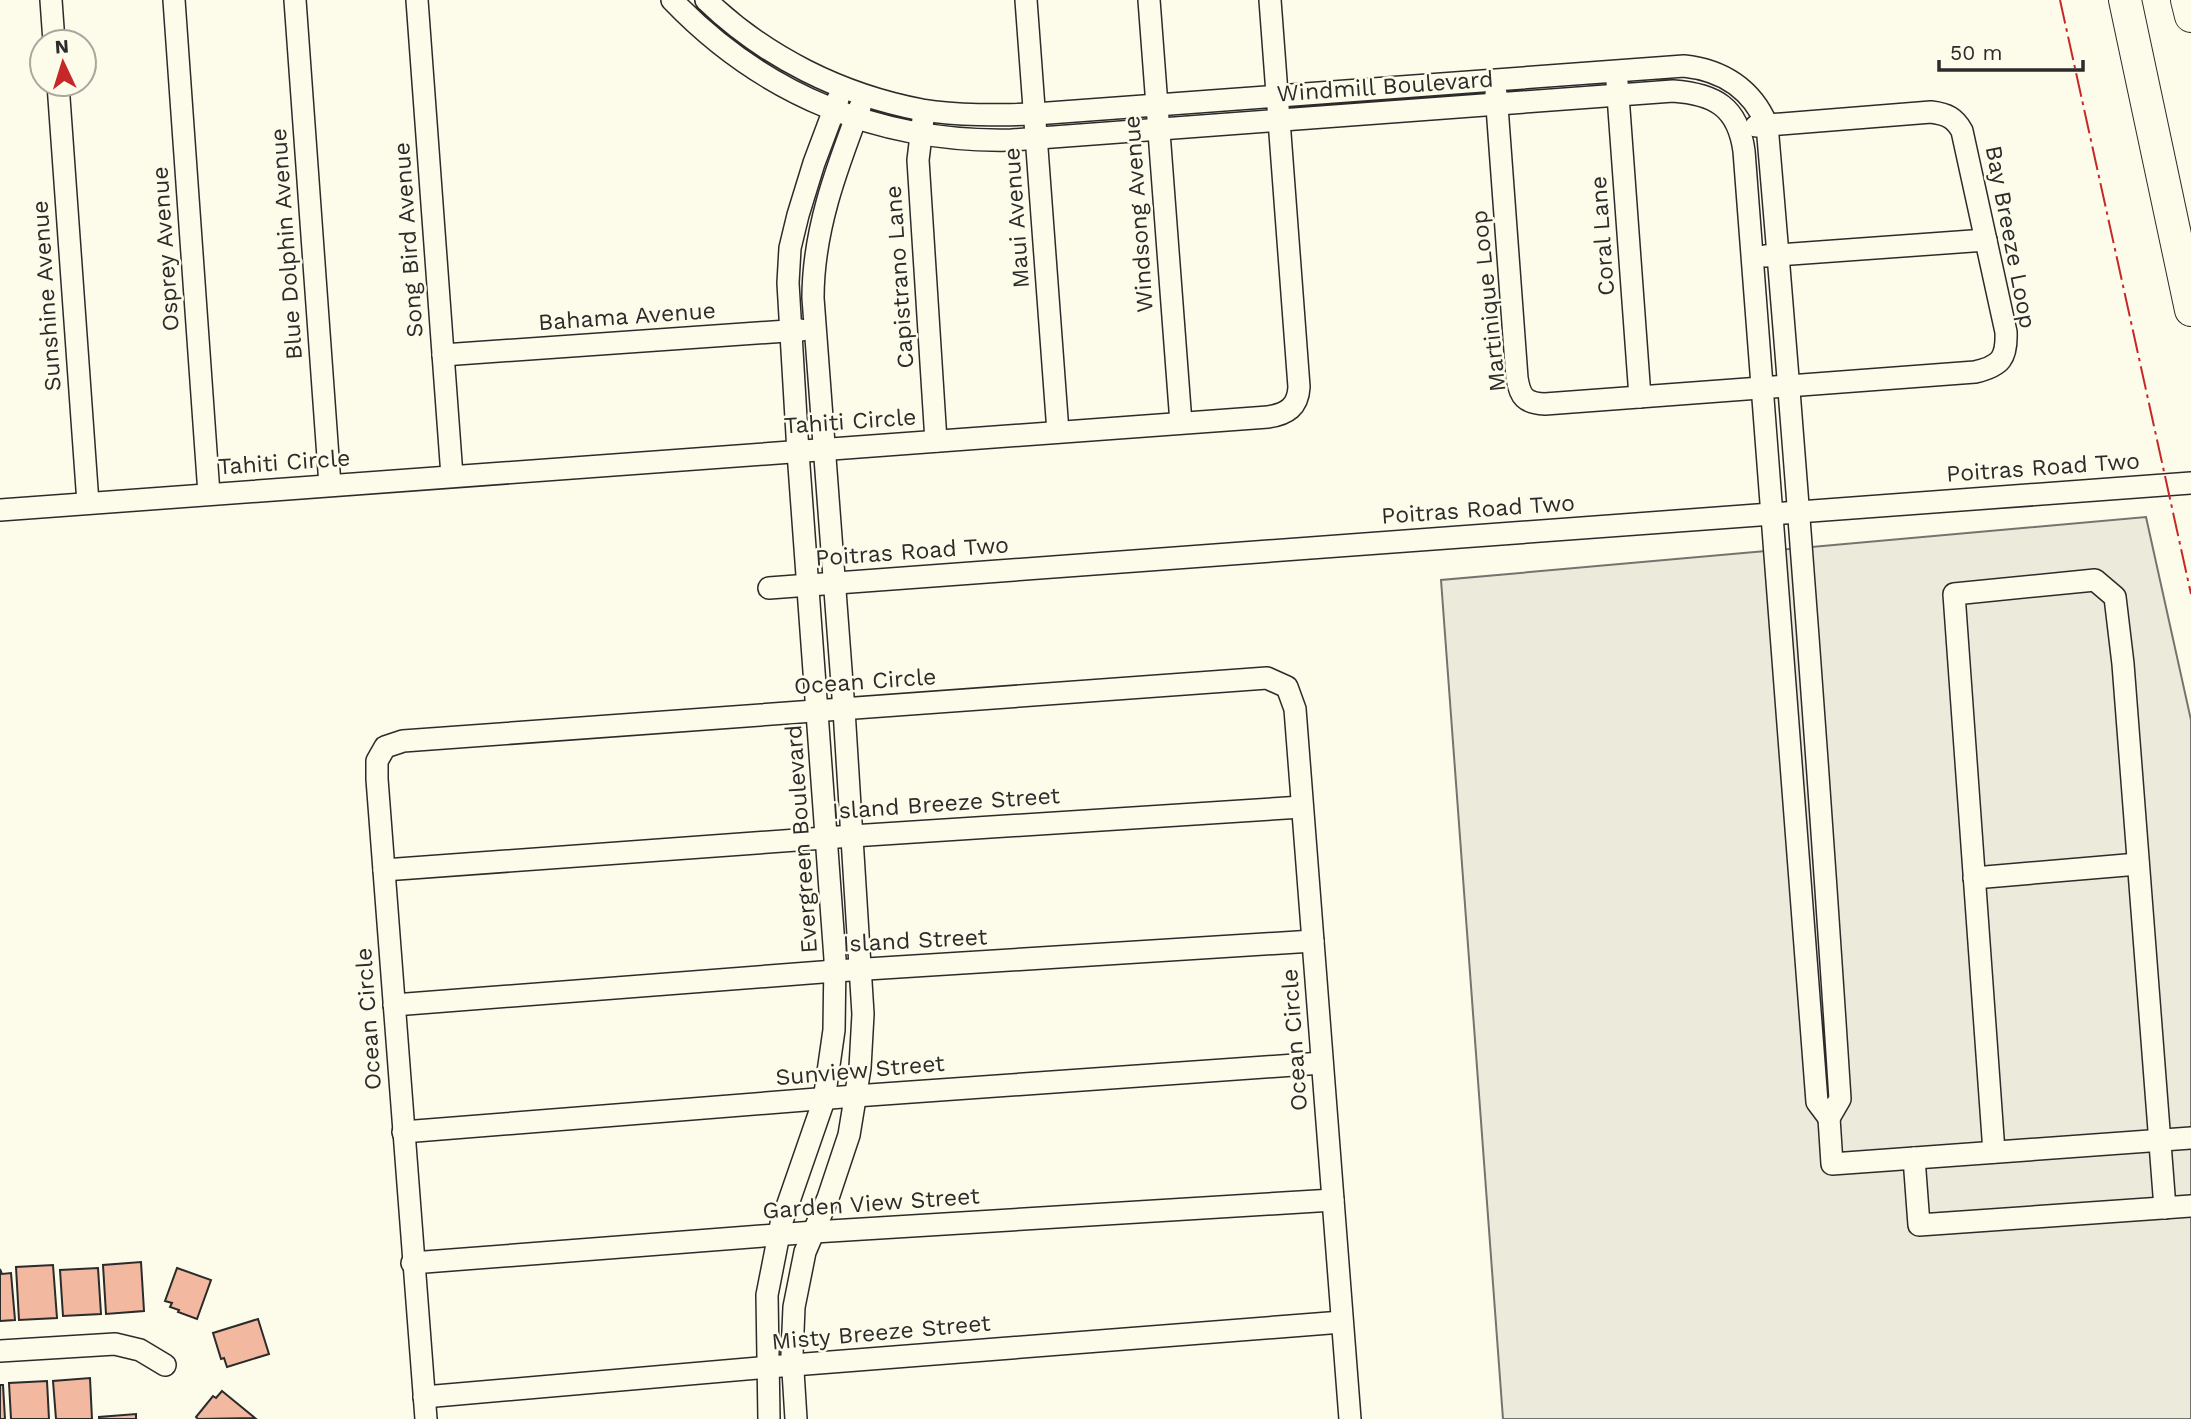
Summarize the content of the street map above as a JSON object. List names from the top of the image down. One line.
{"streets":{"street":["Windmill Boulevard","Windsong Avenue","Maui Avenue","Coral Lane","Bay Breeze Loop","Song Bird Avenue","Blue Dolphin Avenue","Osprey Avenue","Capistrano Lane","Sunshine Avenue","Martinique Loop","Bahama Avenue","Tahiti Circle","Poitras Road Two","Ocean Circle","Island Breeze Street","Evergreen Boulevard","Island Street","Sunview Street","Garden View Street","Misty Breeze Street"]},"crossings":[["Windmill Boulevard","Windsong Avenue"],["Windmill Boulevard","Maui Avenue"],["Windmill Boulevard","Coral Lane"],["Windmill Boulevard","Bay Breeze Loop"],["Windmill Boulevard","Capistrano Lane"],["Windmill Boulevard","Martinique Loop"],["Windmill Boulevard","Tahiti Circle"],["Windmill Boulevard","Poitras Road Two"],["Windmill Boulevard","Evergreen Boulevard"],["Windsong Avenue","Tahiti Circle"],["Maui Avenue","Tahiti Circle"],["Coral Lane","Bay Breeze Loop"],["Coral Lane","Martinique Loop"],["Bay Breeze Loop","Martinique Loop"],["Song Bird Avenue","Bahama Avenue"],["Song Bird Avenue","Tahiti Circle"],["Blue Dolphin Avenue","Tahiti Circle"],["Osprey Avenue","Tahiti Circle"],["Capistrano Lane","Tahiti Circle"],["Sunshine Avenue","Tahiti Circle"],["Bahama Avenue","Evergreen Boulevard"],["Tahiti Circle","Evergreen Boulevard"],["Poitras Road Two","Evergreen Boulevard"],["Ocean Circle","Island Breeze Street"],["Ocean Circle","Evergreen Boulevard"],["Ocean Circle","Island Street"],["Ocean Circle","Sunview Street"],["Ocean Circle","Garden View Street"],["Ocean Circle","Misty Breeze Street"],["Island Breeze Street","Evergreen Boulevard"],["Evergreen Boulevard","Island Street"],["Evergreen Boulevard","Sunview Street"],["Evergreen Boulevard","Garden View Street"],["Evergreen Boulevard","Misty Breeze Street"]],"scale_bar":"50 m","north":"top"}
